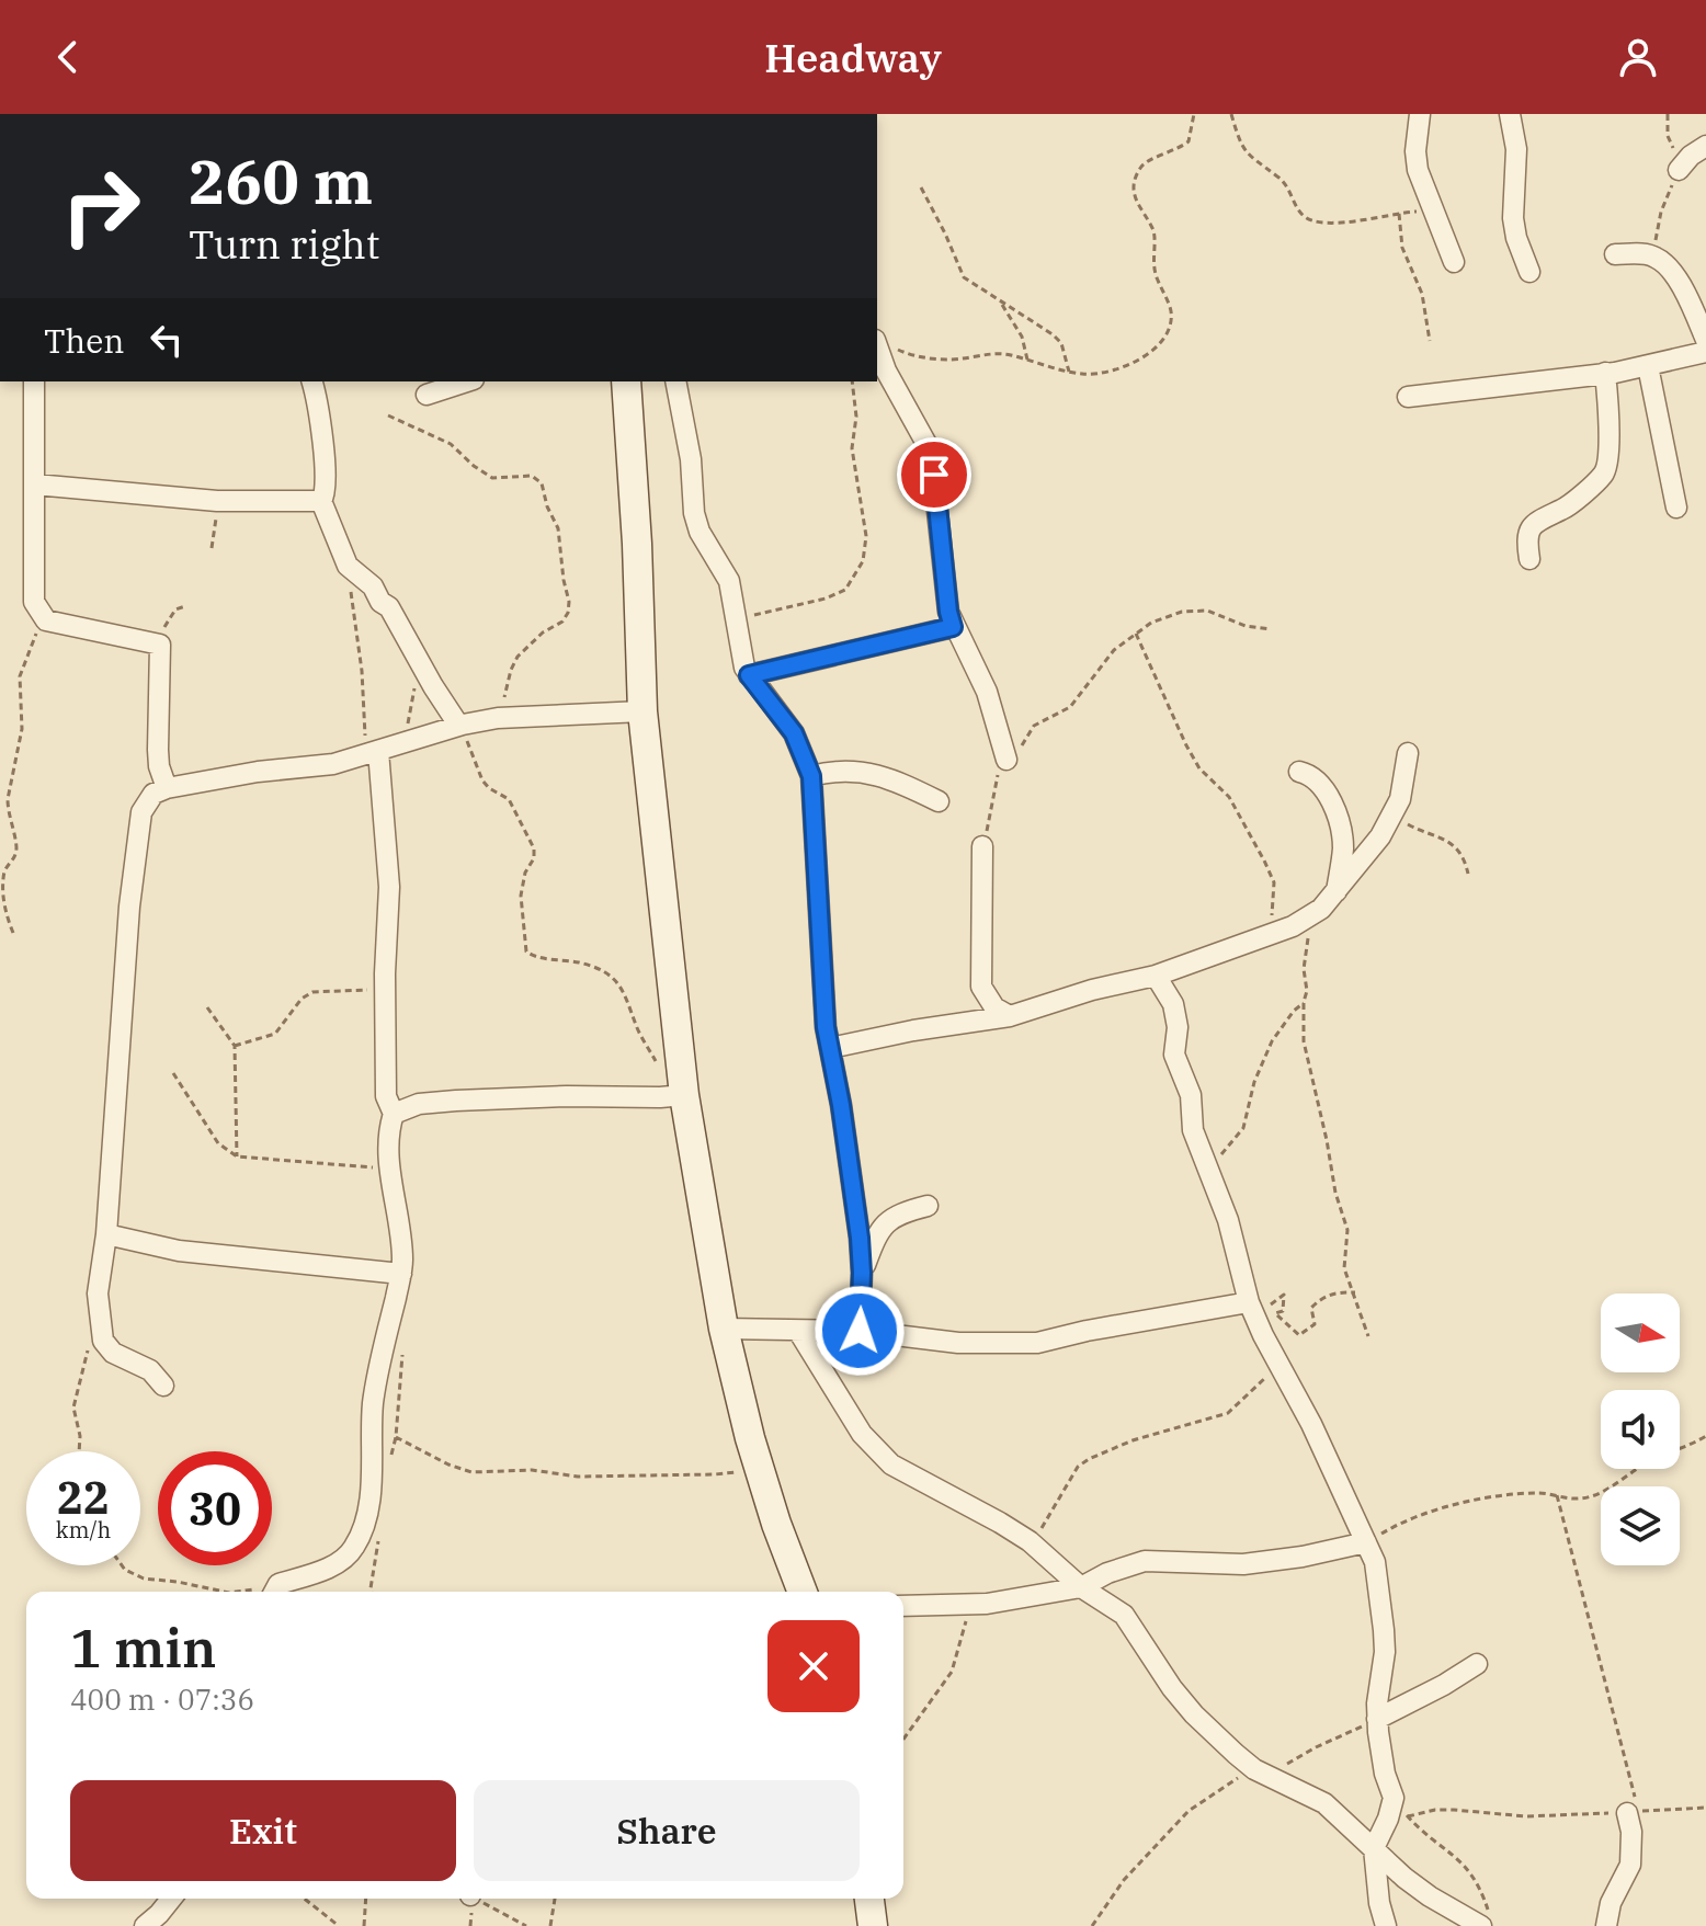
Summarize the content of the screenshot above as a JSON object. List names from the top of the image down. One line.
{"north":"right","page":{"header":"Headway","turn":["260 m","Turn right"],"then":"Then","speed":"22 km/h","limit":"30","heading":["1 min","400 m · 07:36"],"buttons":["Exit","Share"]}}
